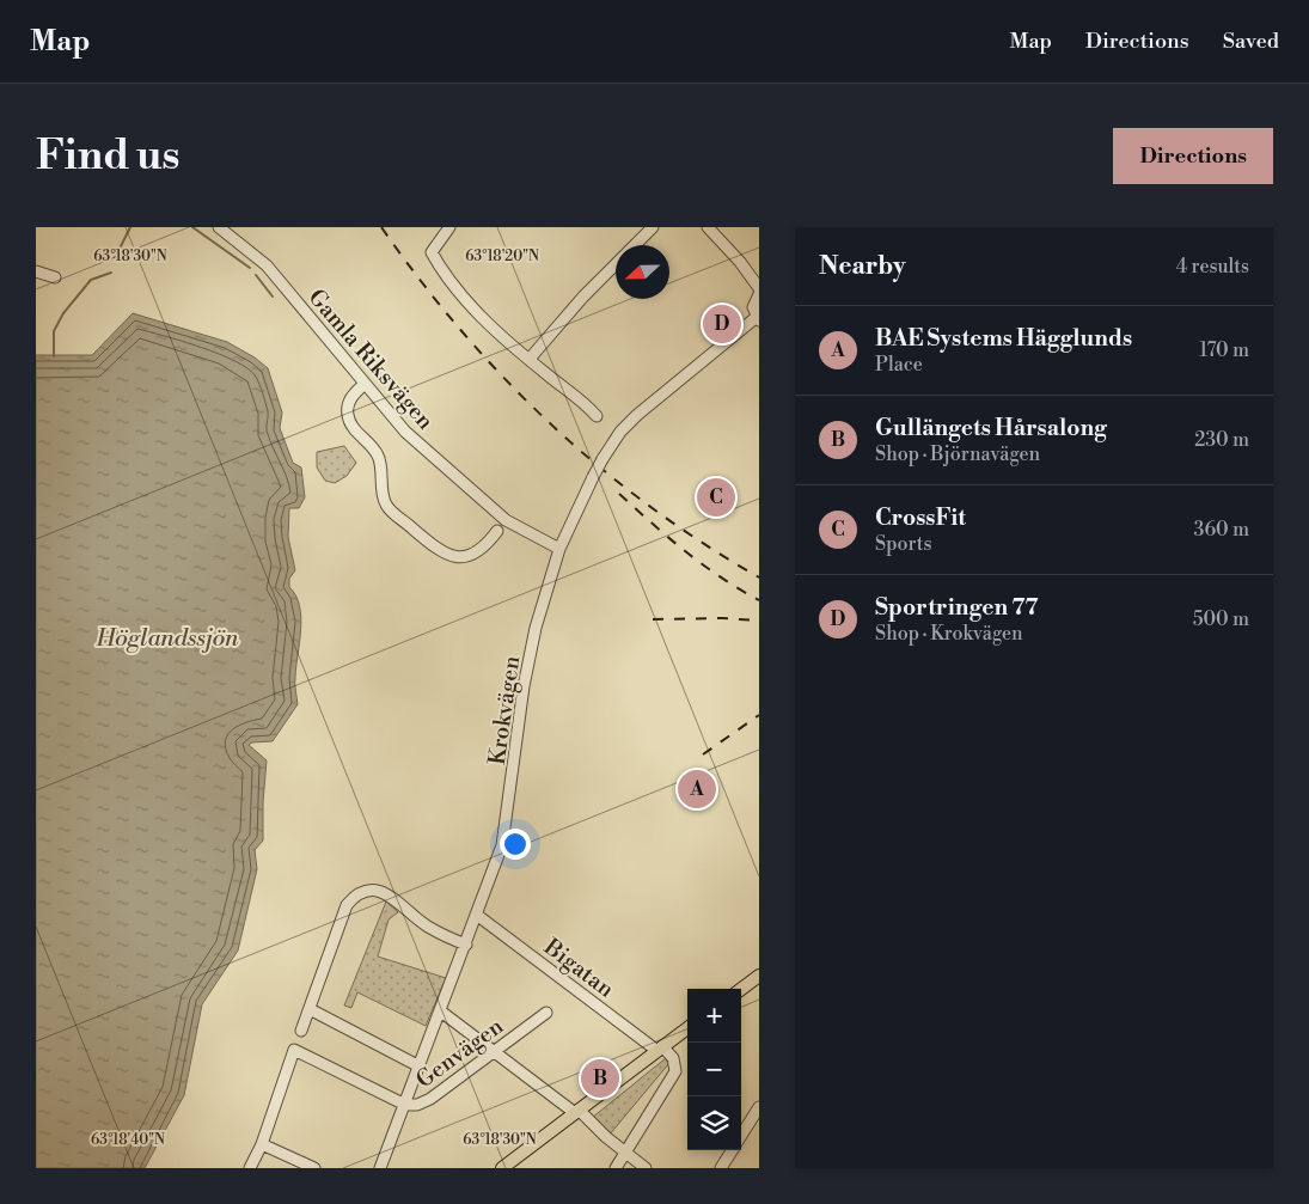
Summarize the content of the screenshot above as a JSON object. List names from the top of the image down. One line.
{"streets":{"street":["Gamla Riksvägen","Krokvägen","Bigatan","Genvägen"]},"crossings":[["Gamla Riksvägen","Krokvägen"],["Krokvägen","Bigatan"],["Krokvägen","Genvägen"]],"water":["Höglandssjön"],"north":"left","page":{"header":"Map","nav":["Map","Directions","Saved"],"buttons":"Directions","title":"Find us","heading":["Nearby","4 results"],"pins":["D","C","A","B"],"list":[{"mark":"A","name":"BAE Systems Hägglunds","note":"Place","value":"170 m"},{"mark":"B","name":"Gullängets Hårsalong","note":"Shop · Björnavägen","value":"230 m"},{"mark":"C","name":"CrossFit","note":"Sports","value":"360 m"},{"mark":"D","name":"Sportringen 77","note":"Shop · Krokvägen","value":"500 m"}],"map_buttons":["+","−"]},"coordinates":["63°18'30\"N","63°18'20\"N","63°18'40\"N"]}
